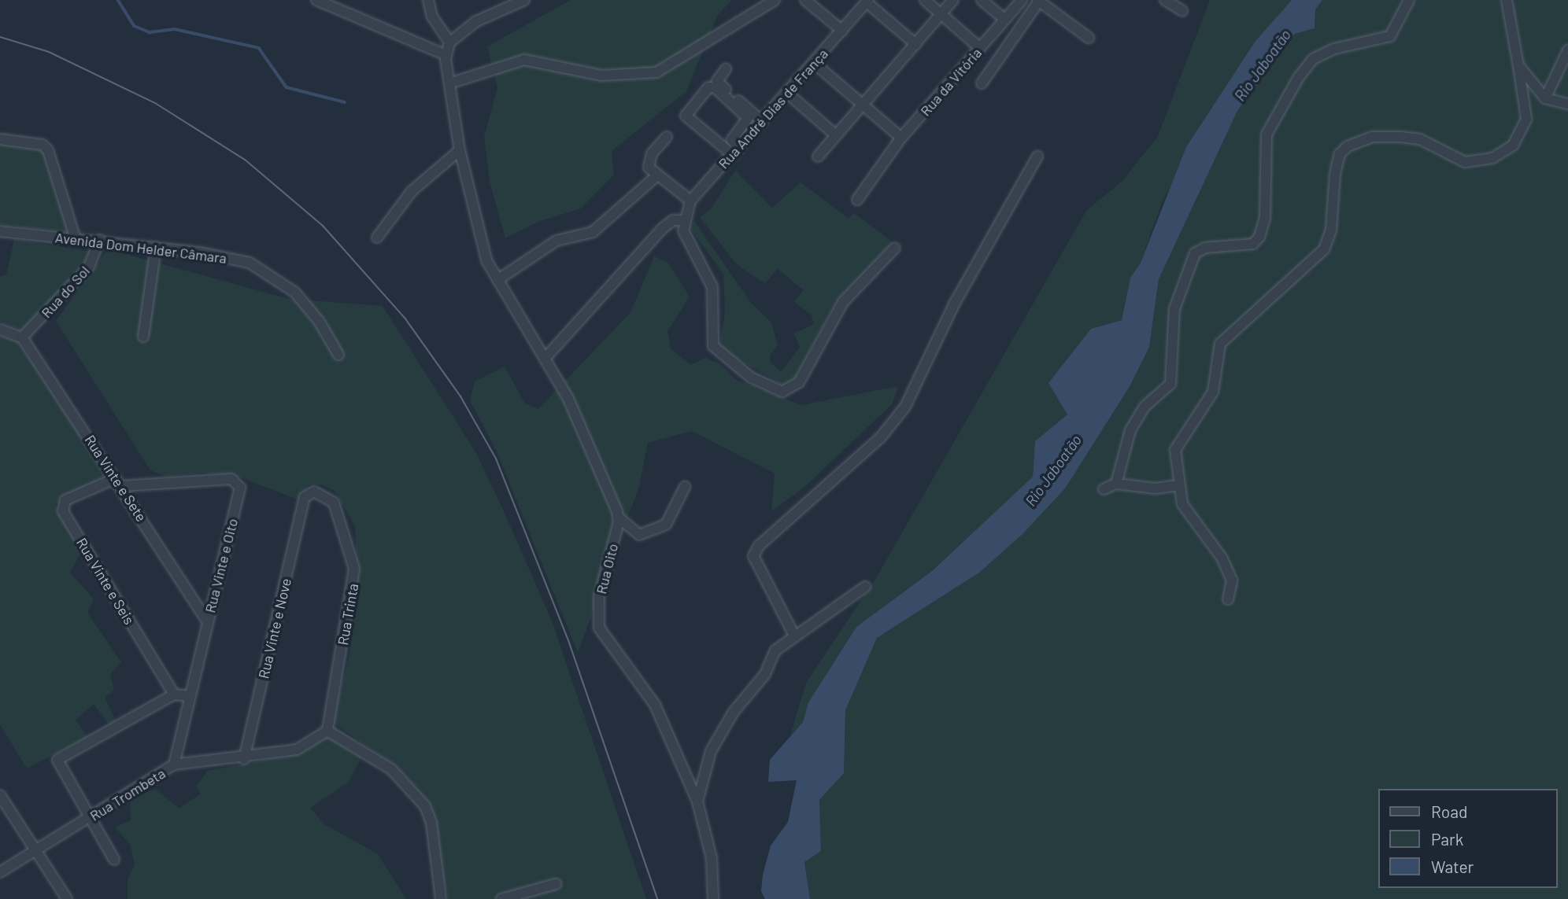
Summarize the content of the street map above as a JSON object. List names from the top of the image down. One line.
{"streets":{"street":["Rua da Vitória","Rua André Dias de França","Avenida Dom Helder Câmara","Rua do Sol","Rua Vinte e Sete","Rua Vinte e Oito","Rua Oito","Rua Vinte e Seis","Rua Trinta","Rua Vinte e Nove","Rua Trombeta"]},"crossings":[["Avenida Dom Helder Câmara","Rua do Sol"],["Rua do Sol","Rua Vinte e Sete"],["Rua Vinte e Sete","Rua Vinte e Oito"],["Rua Vinte e Sete","Rua Vinte e Seis"],["Rua Vinte e Oito","Rua Vinte e Seis"],["Rua Vinte e Oito","Rua Trombeta"],["Rua Trinta","Rua Vinte e Nove"],["Rua Trinta","Rua Trombeta"],["Rua Vinte e Nove","Rua Trombeta"]],"water":["Rio Jaboatão"],"legend":["Road","Park","Water"]}
